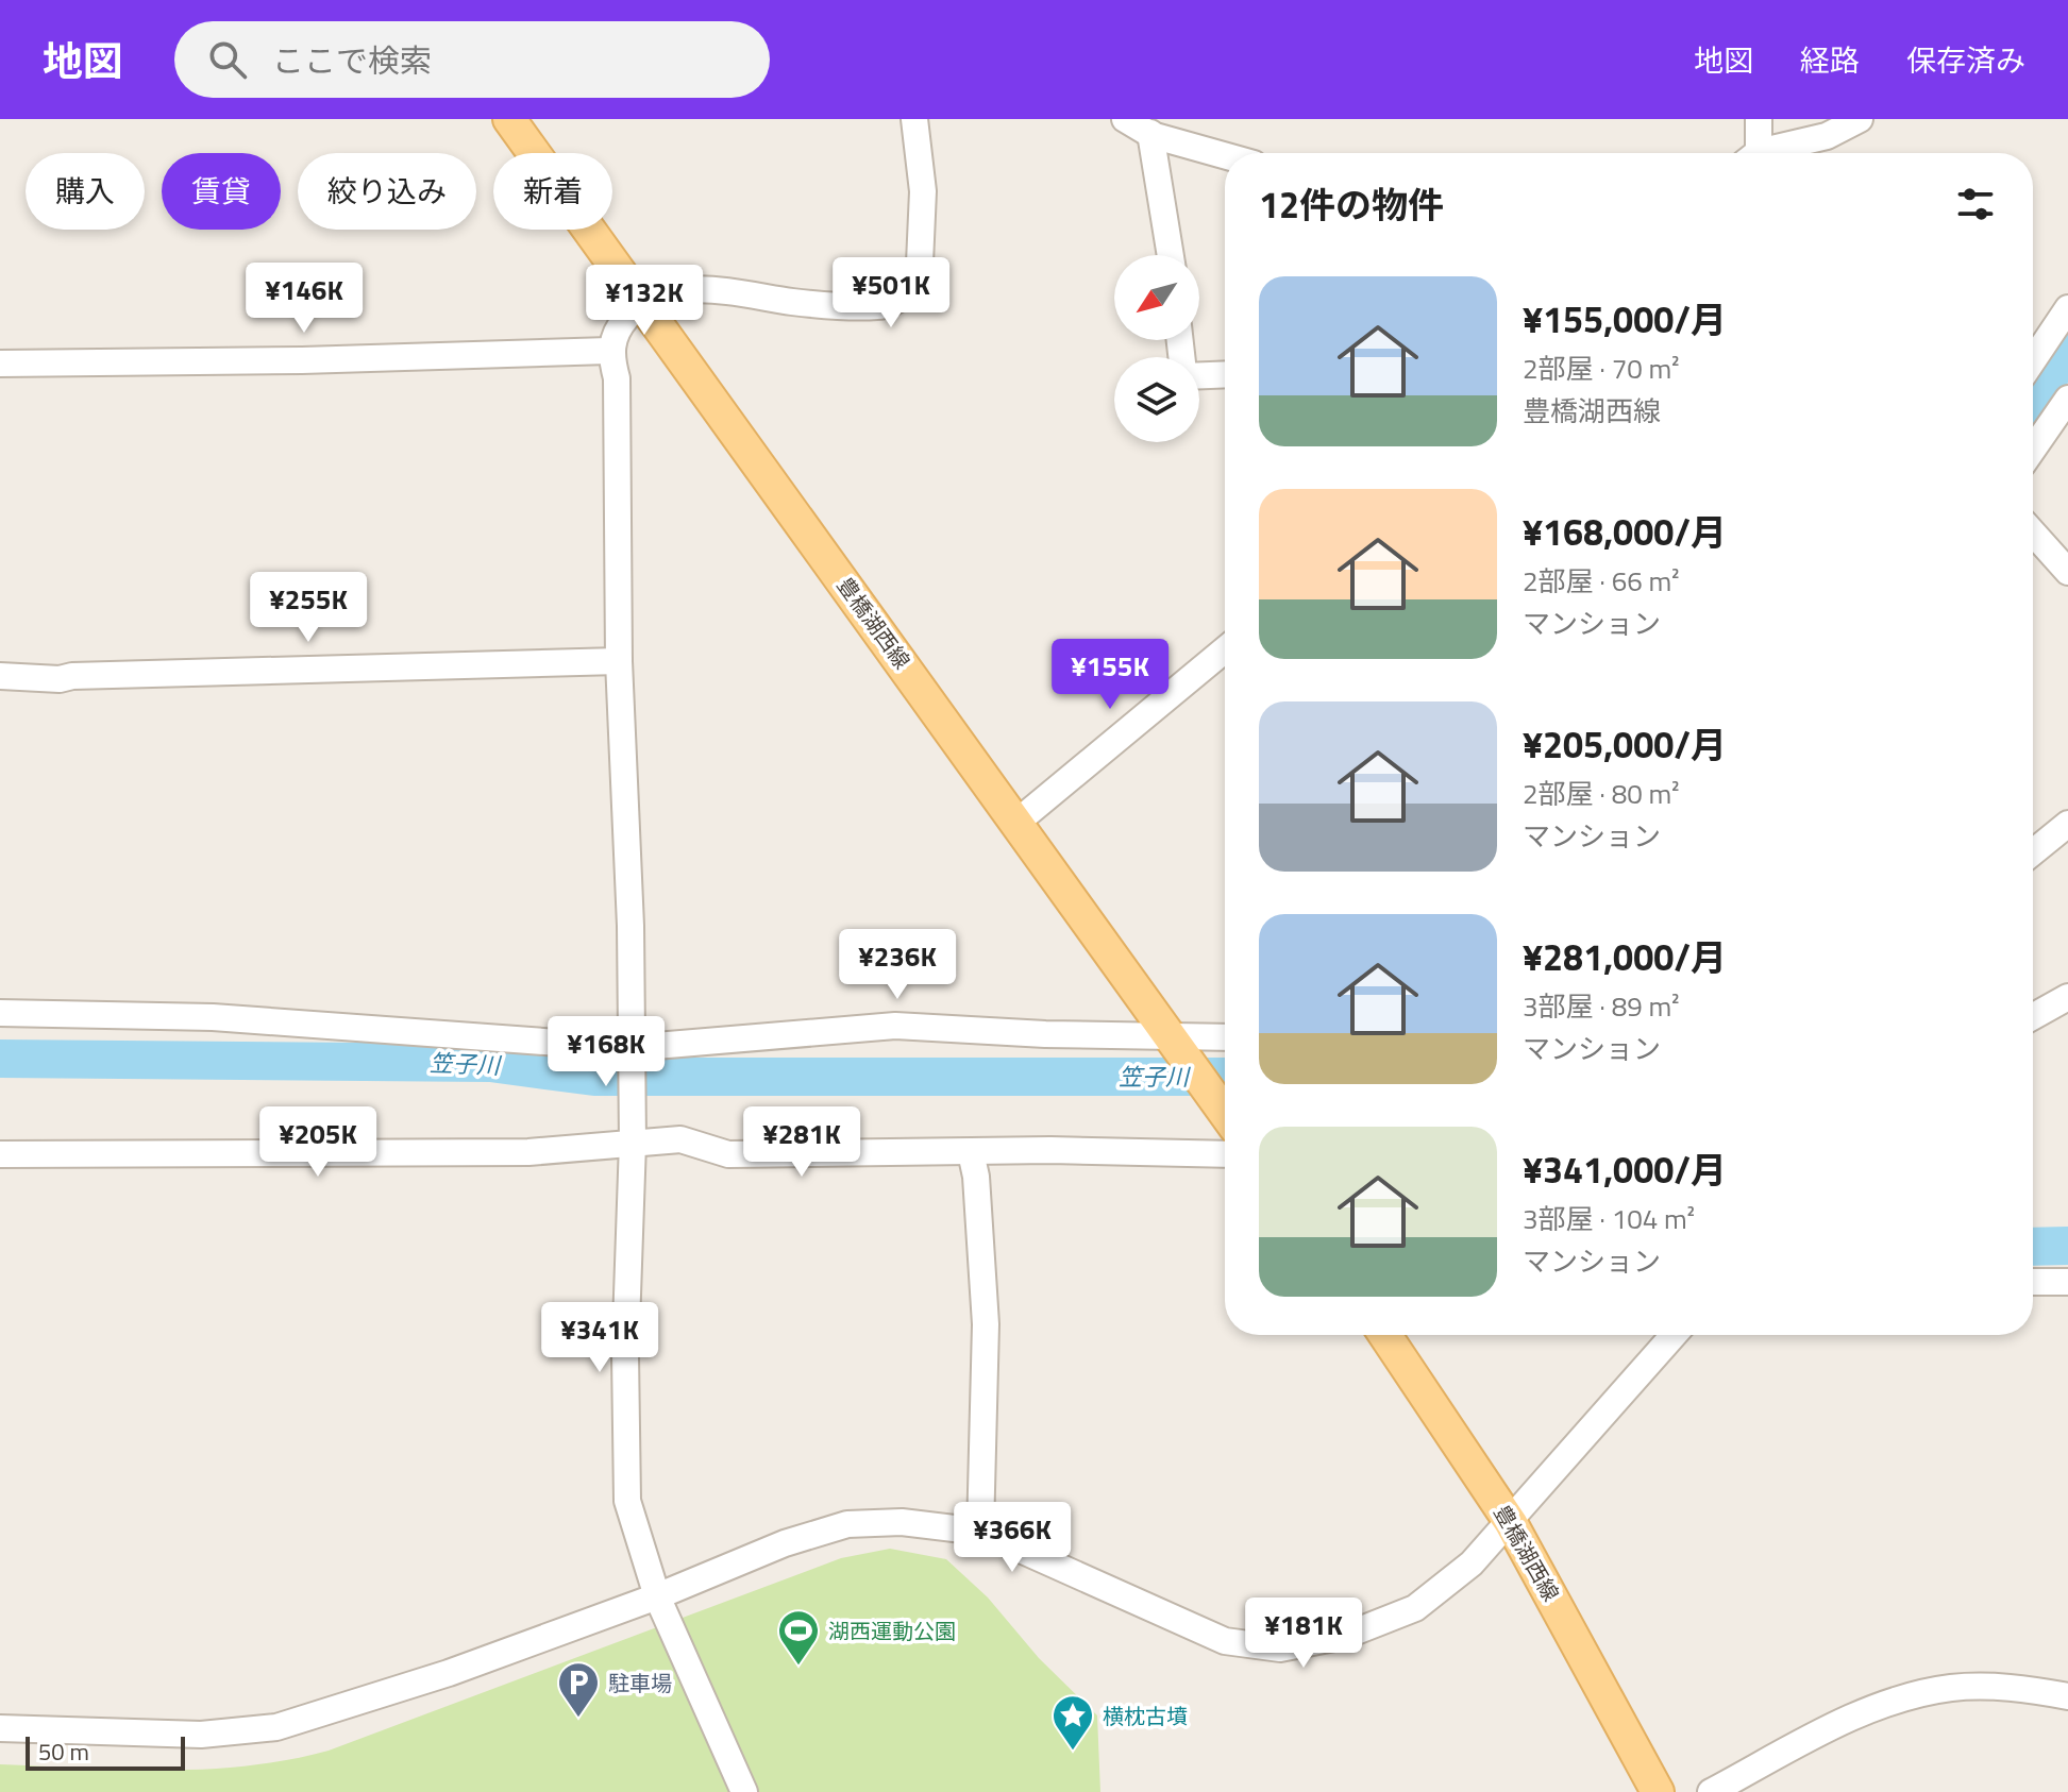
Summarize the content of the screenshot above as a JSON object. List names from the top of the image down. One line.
{"streets":{"main road":["豊橋湖西線"]},"water":["笠子川"],"places":{"sports":["湖西運動公園"],"parking":["駐車場"],"place":["横枕古墳"]},"scale_bar":"50 m","north":"bottom left","page":{"header":"地図","search":"ここで検索","nav":["地図","経路","保存済み"],"chip":["購入","賃貸","絞り込み","新着"],"heading":"12件の物件","list":[{"name":"¥155,000/月","note":"2部屋 · 70 m² · 豊橋湖西線"},{"name":"¥168,000/月","note":"2部屋 · 66 m² · マンション"},{"name":"¥205,000/月","note":"2部屋 · 80 m² · マンション"},{"name":"¥281,000/月","note":"3部屋 · 89 m² · マンション"},{"name":"¥341,000/月","note":"3部屋 · 104 m² · マンション"}],"price":["¥501K","¥146K","¥132K","¥255K","¥155K","¥236K","¥168K","¥205K","¥281K","¥341K","¥366K","¥181K"],"scale":"50 m"}}
